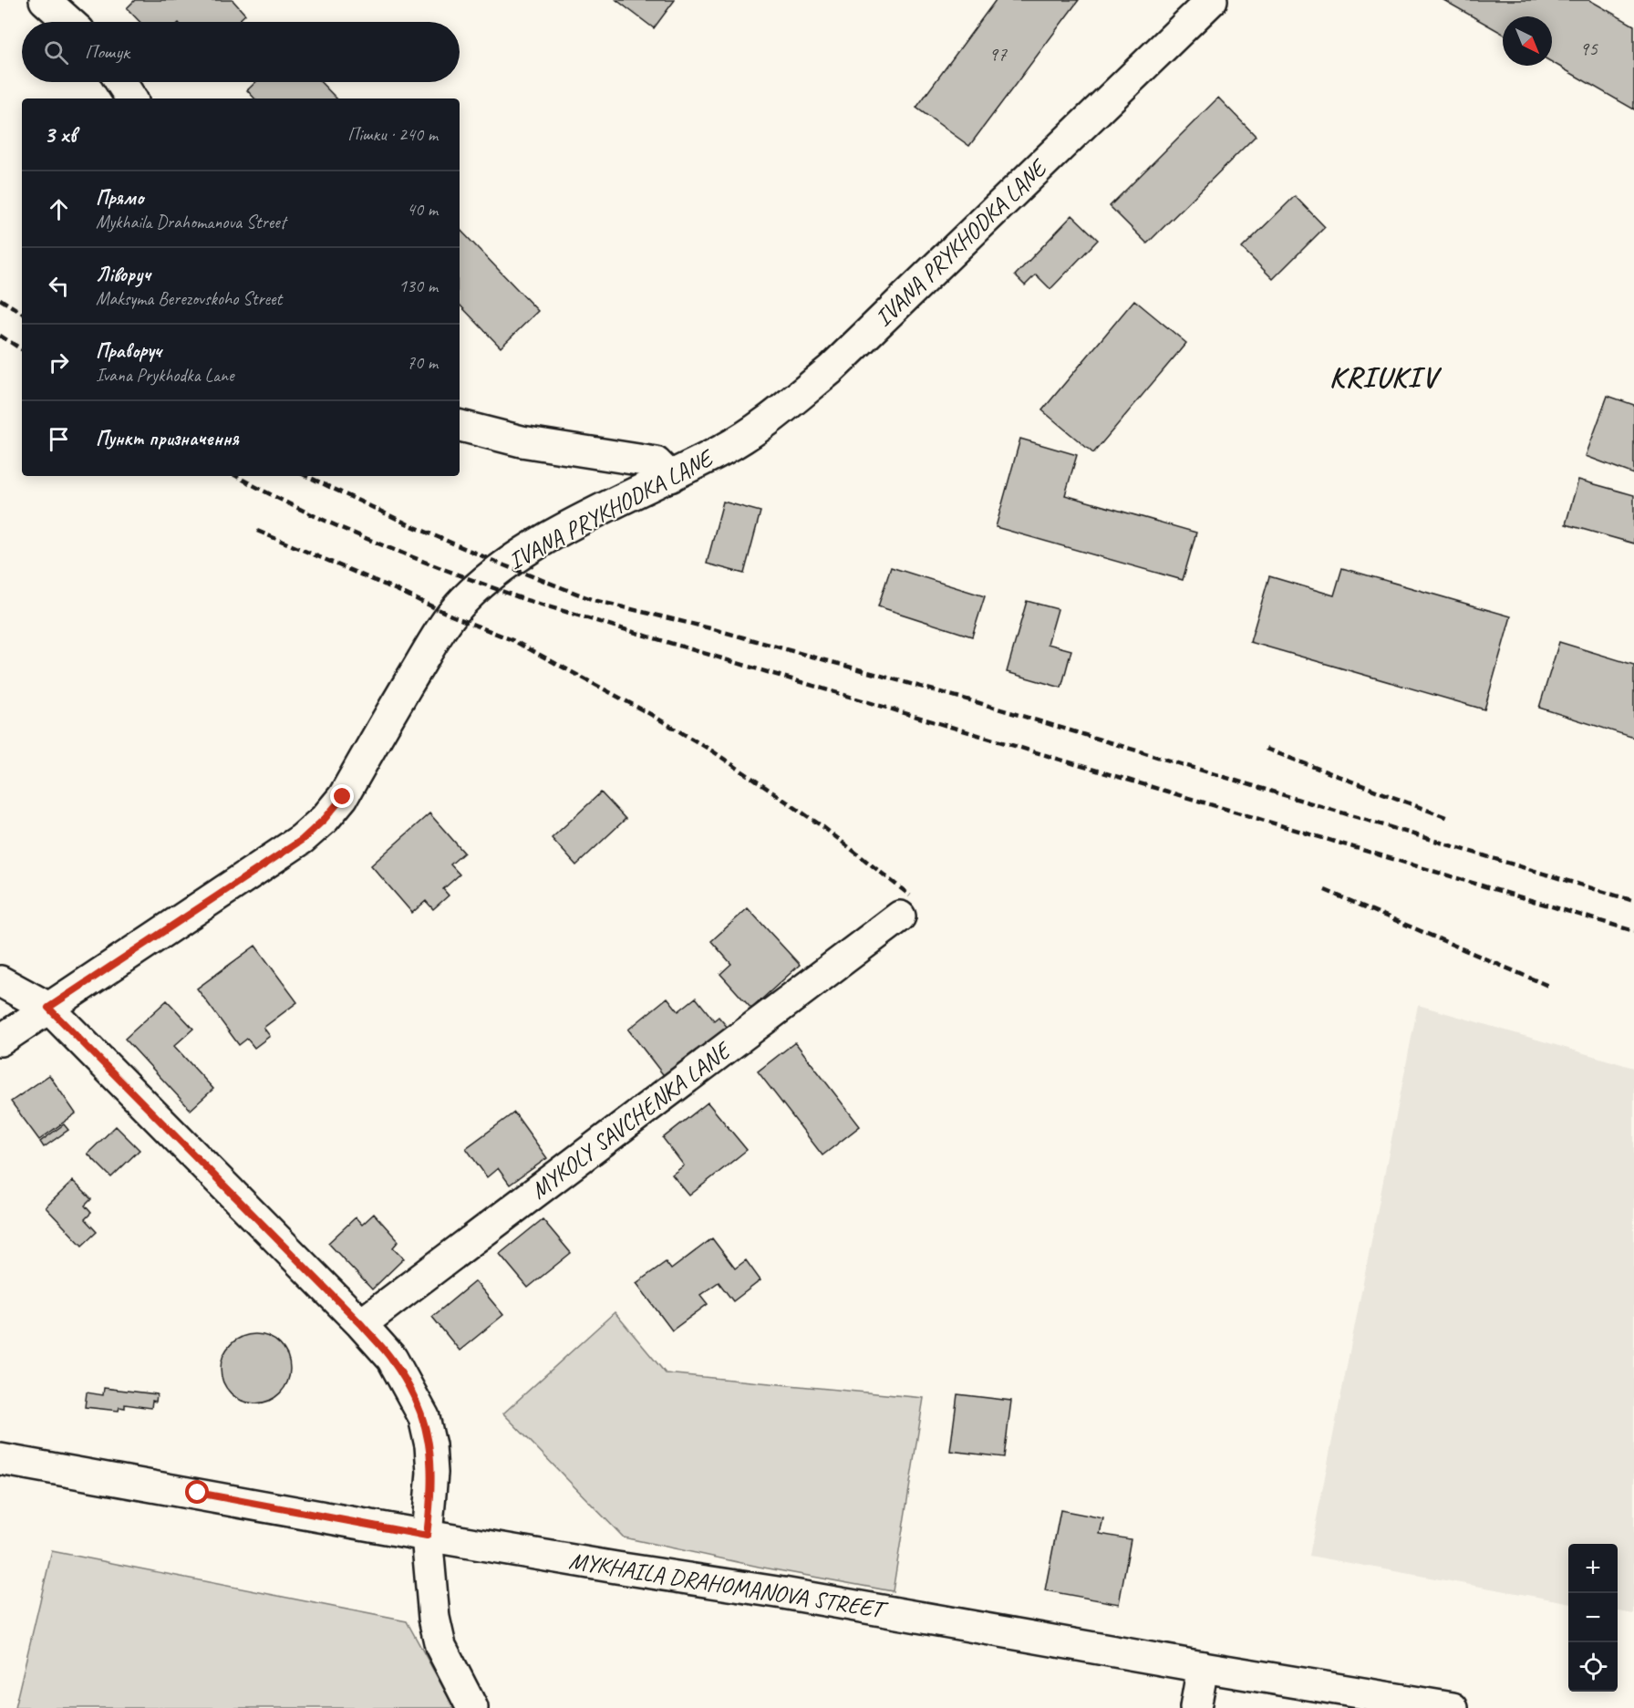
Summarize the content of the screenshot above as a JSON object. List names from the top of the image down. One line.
{"streets":{"street":["IVANA PRYKHODKA LANE","MYKOLY SAVCHENKA LANE","MYKHAILA DRAHOMANOVA STREET"]},"districts":["KRIUKIV"],"house_numbers":["95","97"],"north":"bottom right","page":{"search":"Пошук","heading":["3 хв","Пішки · 240 m"],"list":[["Прямо","Mykhaila Drahomanova Street","40 m"],["Ліворуч","Maksyma Berezovskoho Street","130 m"],["Праворуч","Ivana Prykhodka Lane","70 m"],"Пункт призначення"],"map_buttons":["+","−"]}}
